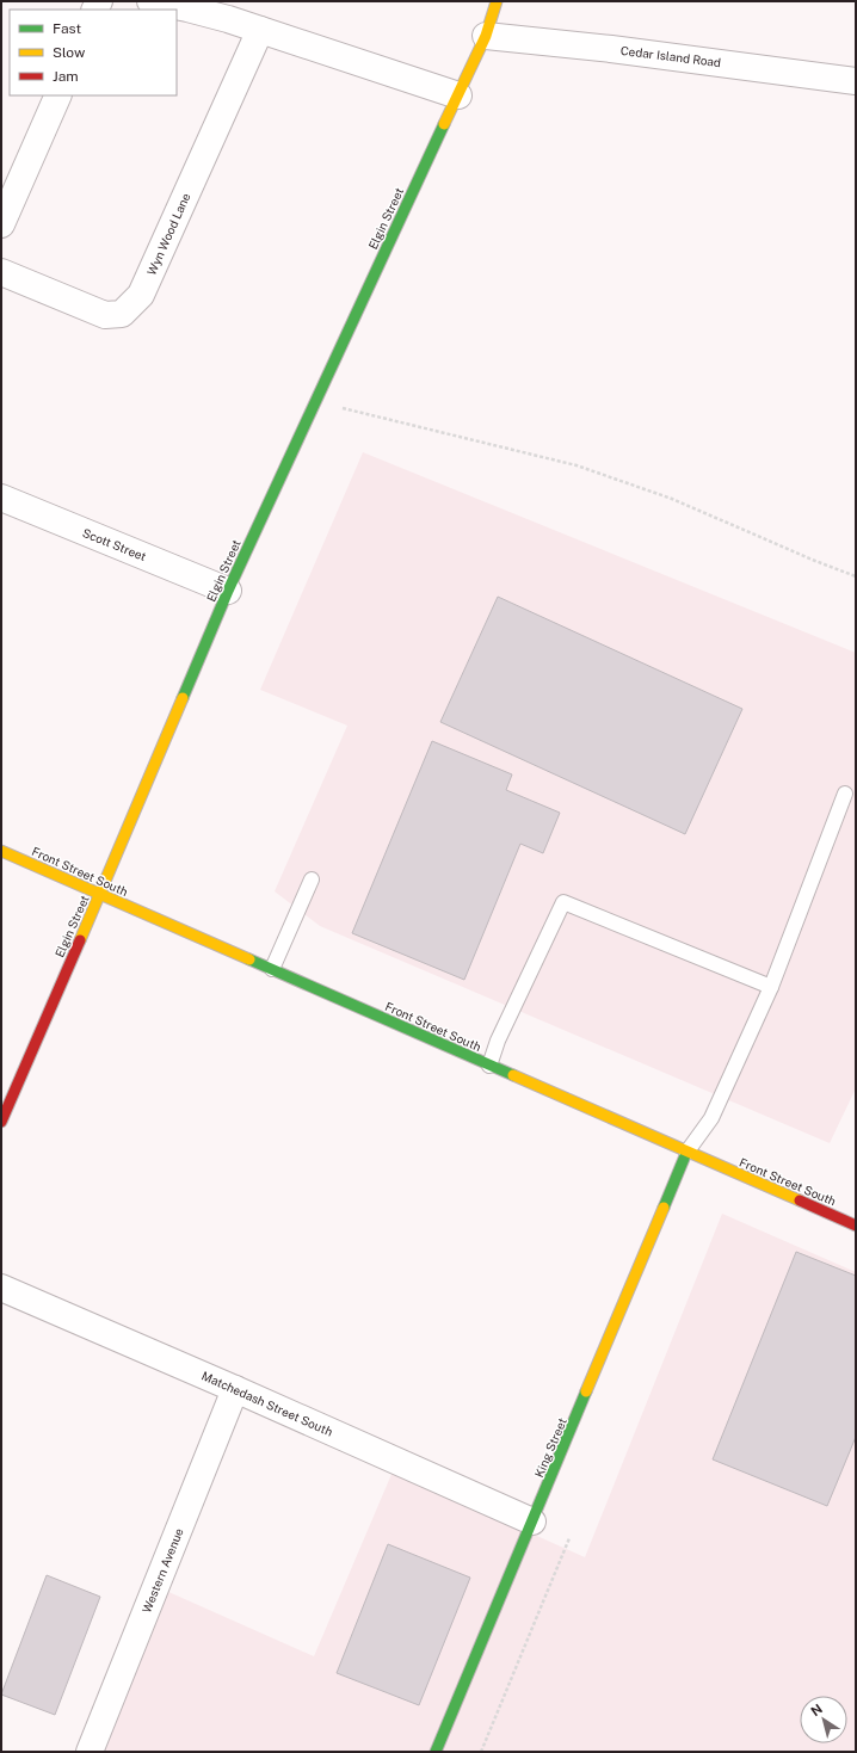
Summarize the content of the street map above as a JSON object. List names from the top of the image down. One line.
{"streets":{"street":["Cedar Island Road","Elgin Street","Wyn Wood Lane","Scott Street","Front Street South","Matchedash Street South","King Street","Western Avenue"]},"crossings":[["Cedar Island Road","Elgin Street"],["Elgin Street","Scott Street"],["Elgin Street","Front Street South"],["Front Street South","King Street"],["Matchedash Street South","King Street"],["Matchedash Street South","Western Avenue"]],"legend":["Fast","Slow","Jam"],"north":"top left"}
